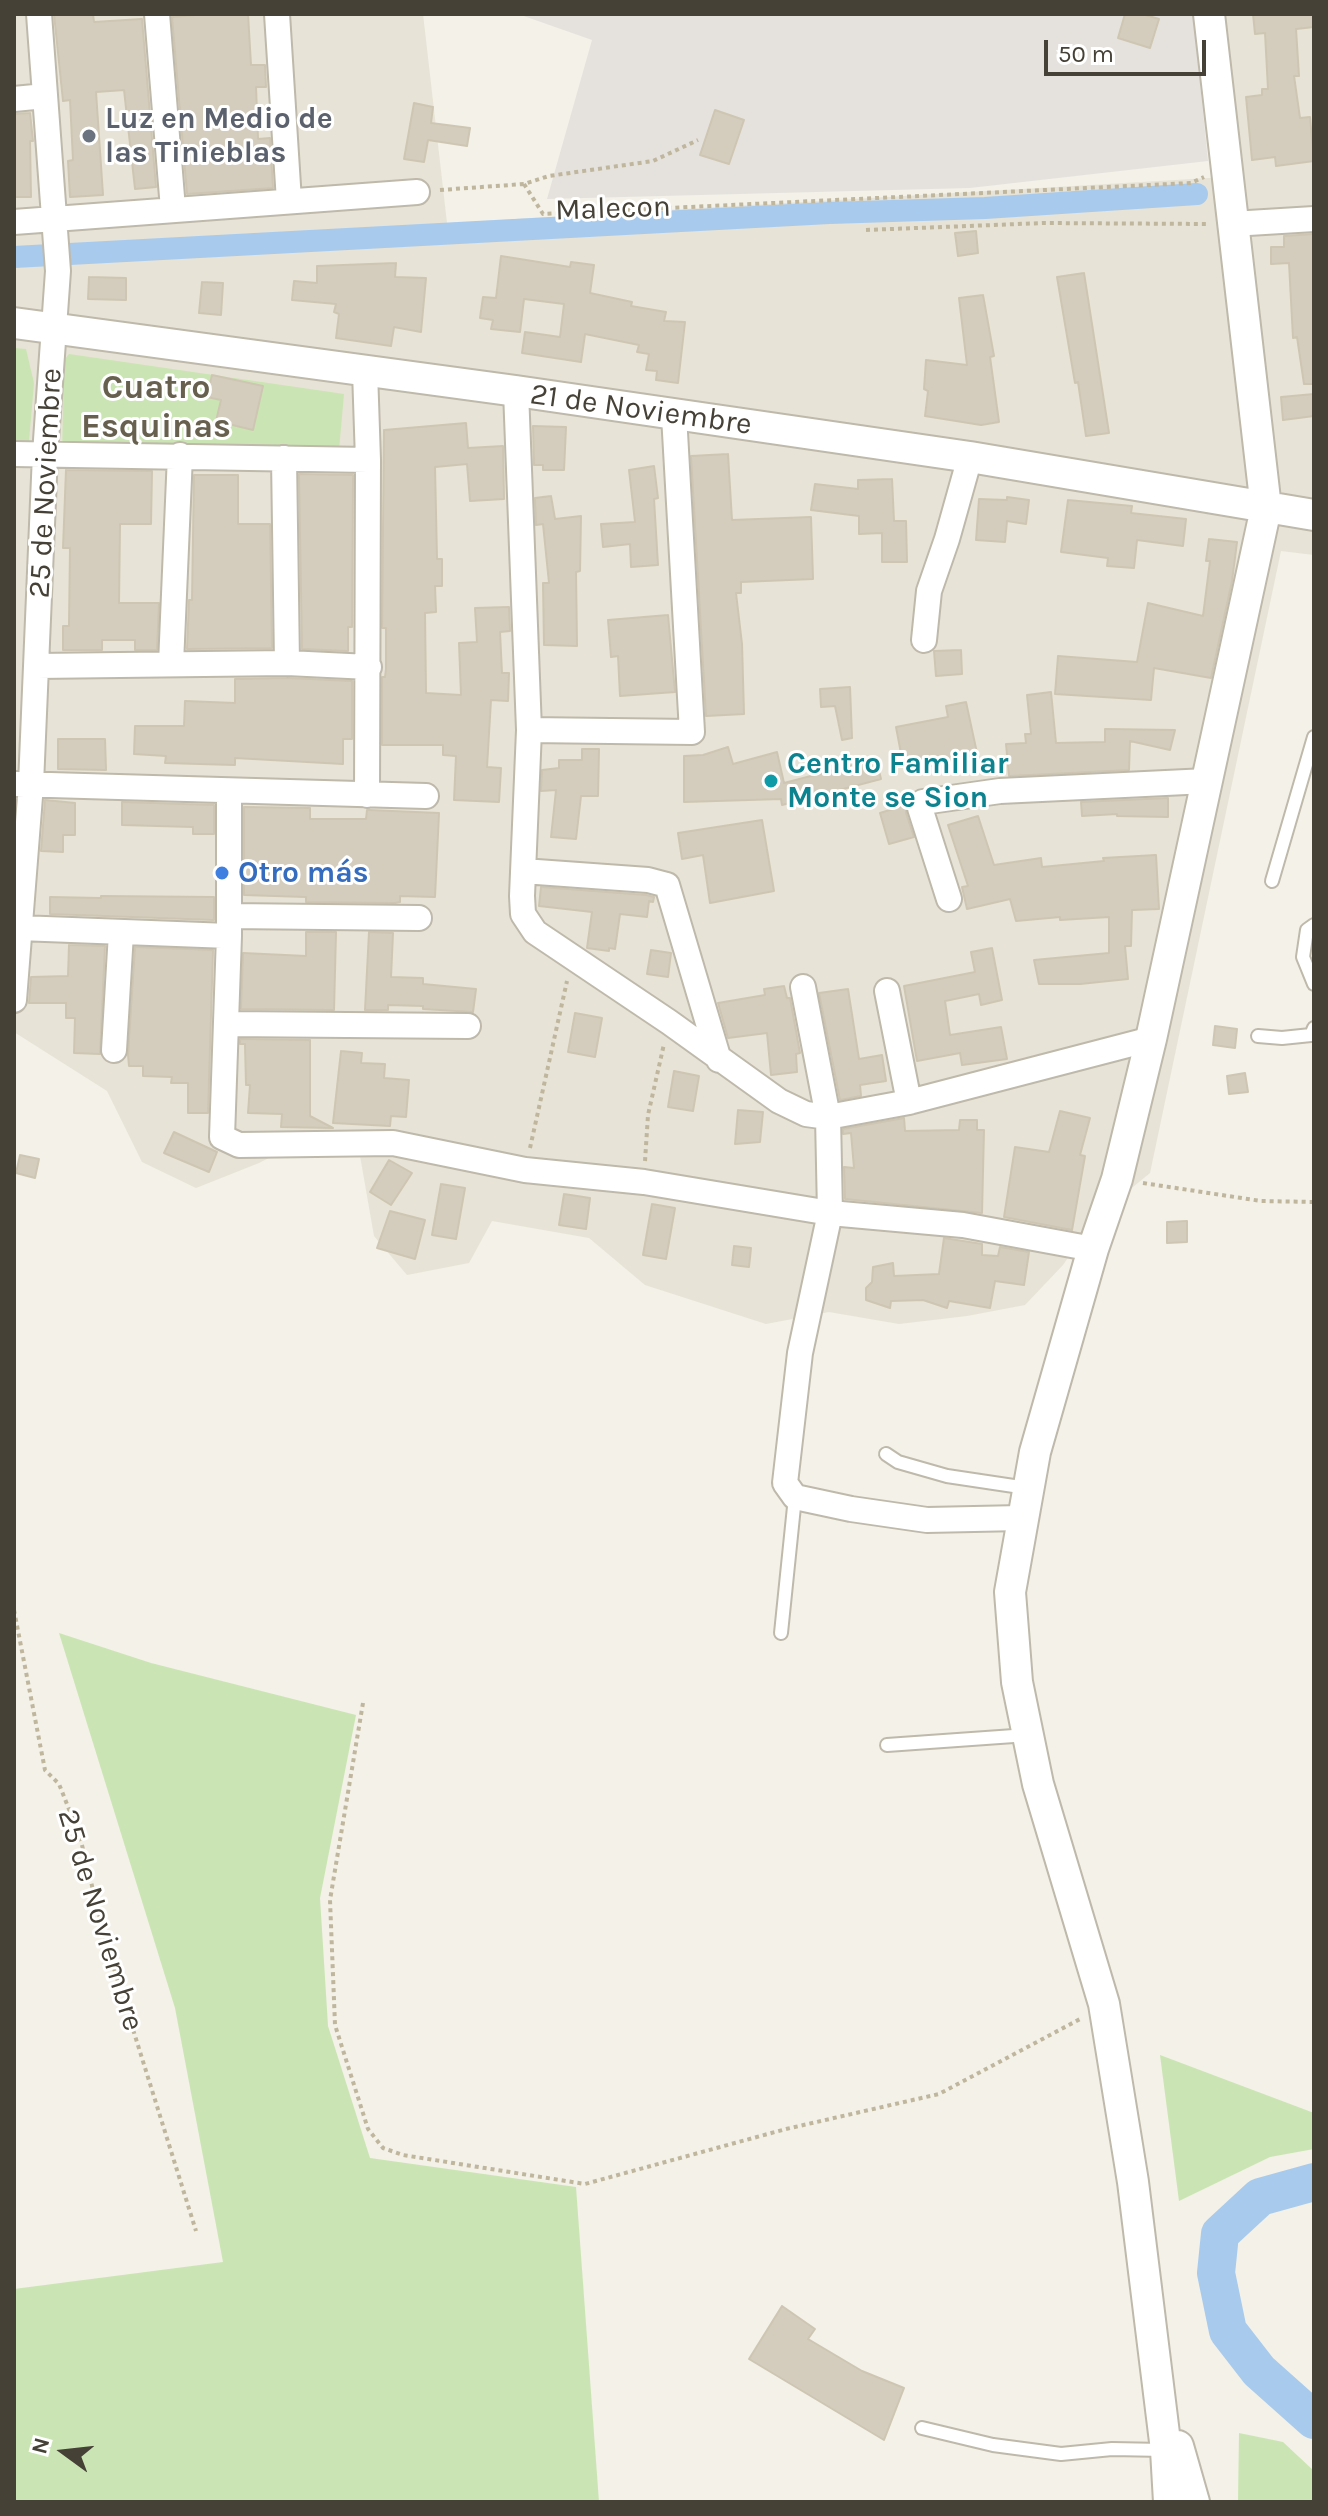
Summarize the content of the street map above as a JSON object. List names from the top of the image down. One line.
{"streets":{"street":["21 de Noviembre","25 de Noviembre"],"path":["Malecon"]},"crossings":[["21 de Noviembre","25 de Noviembre"]],"districts":["Cuatro Esquinas"],"places":["Luz en Medio de las Tinieblas","Centro Familiar Monte se Sion","Otro más"],"scale_bar":"50 m","north":"left"}
